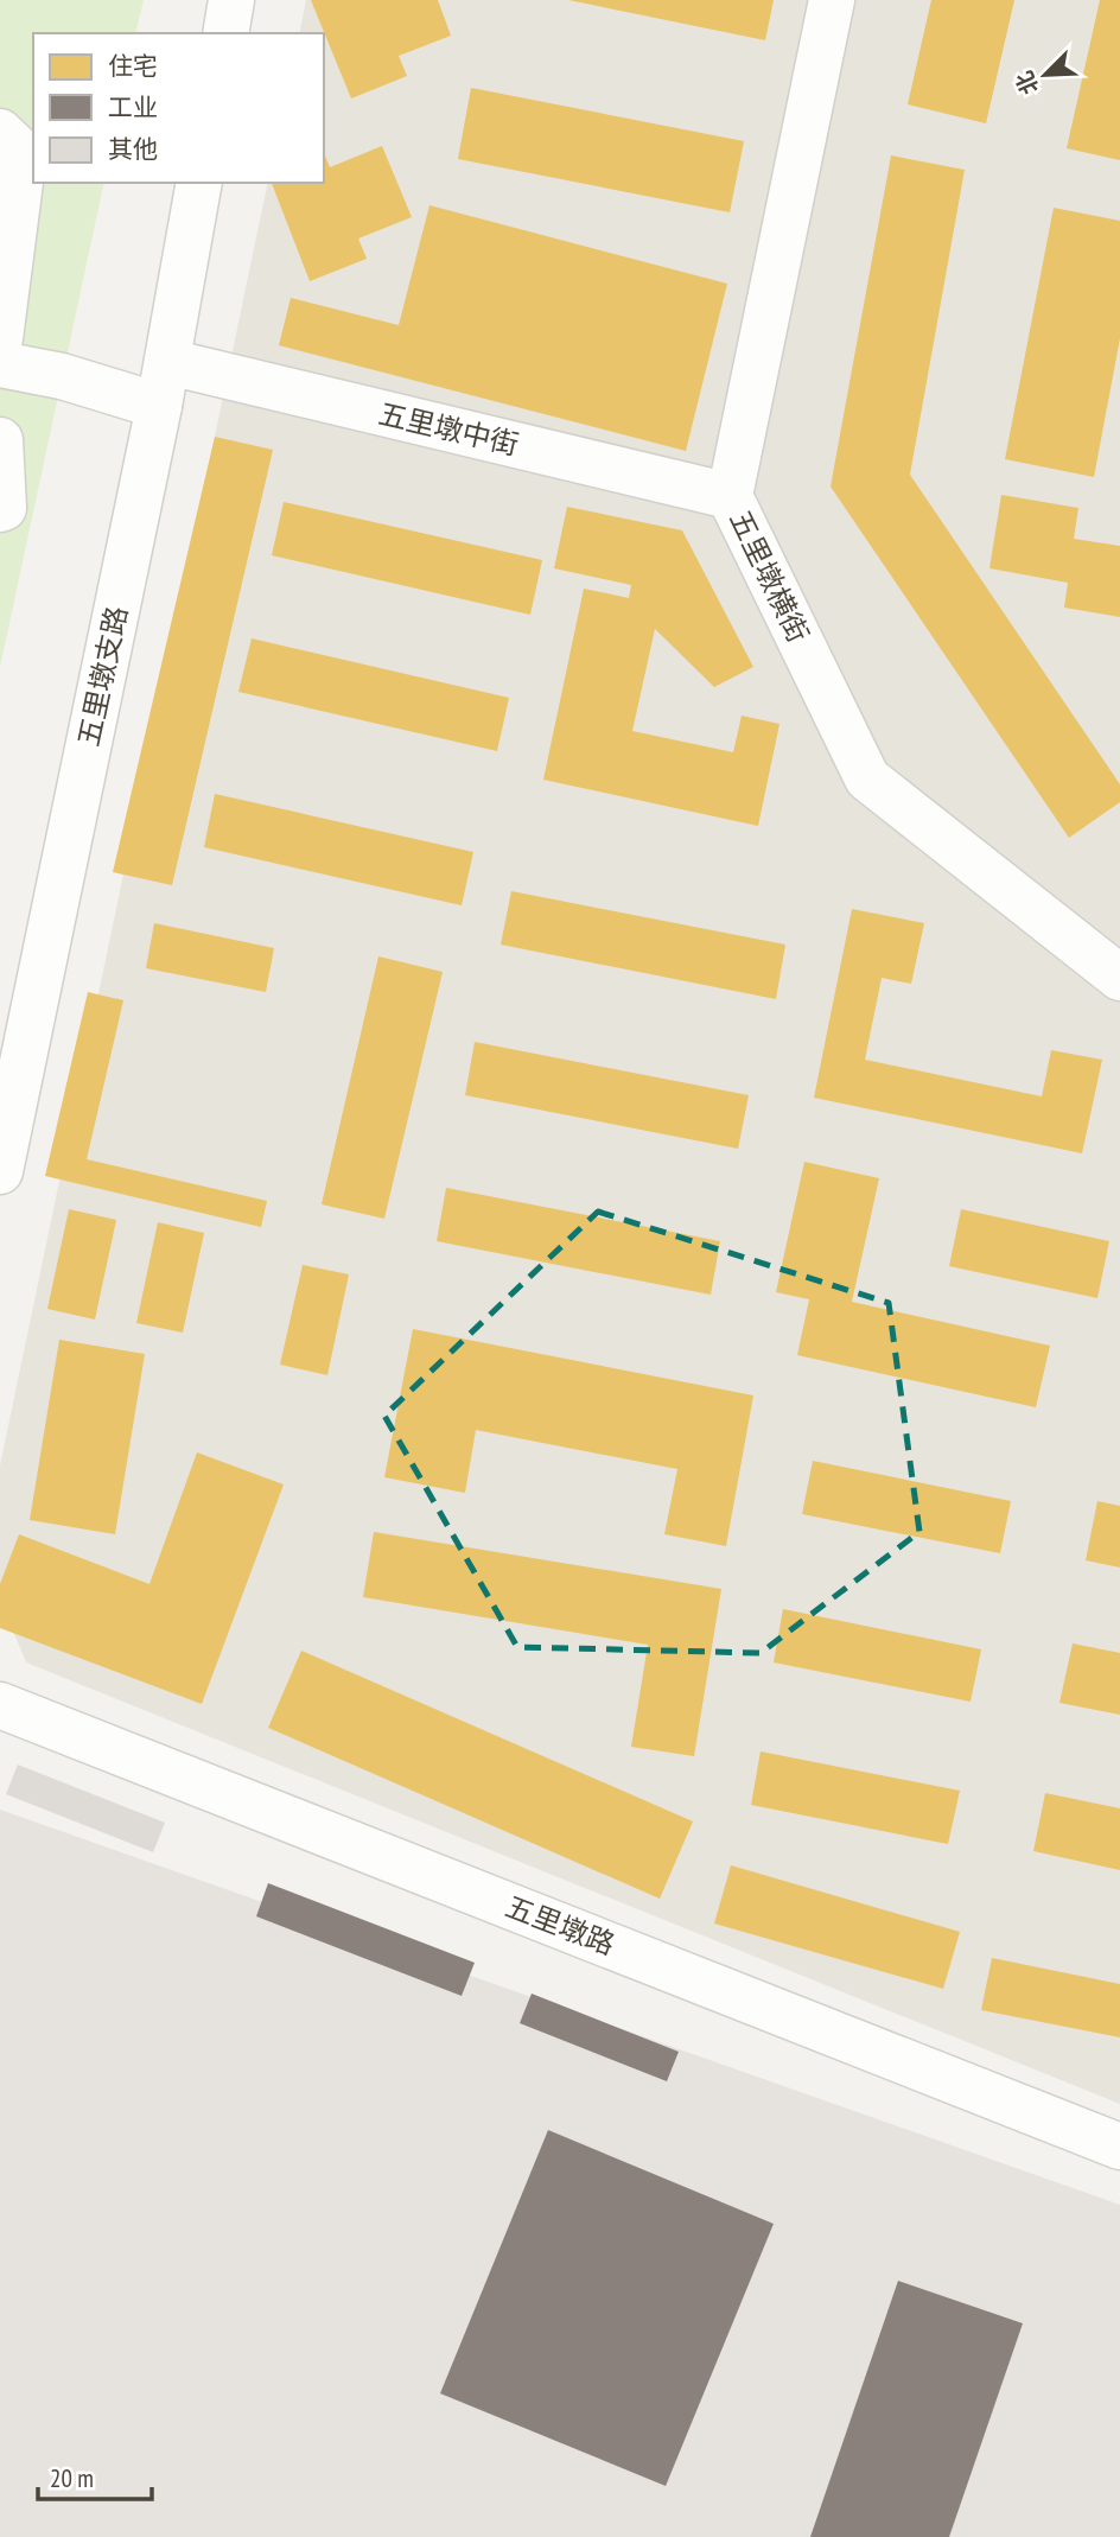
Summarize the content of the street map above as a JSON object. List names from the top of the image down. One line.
{"streets":{"street":["五里墩中街","五里墩横街","五里墩支路","五里墩路"]},"crossings":[["五里墩中街","五里墩横街"],["五里墩中街","五里墩支路"]],"legend":["住宅","工业","其他"],"scale_bar":"20 m","north":"bottom left"}
